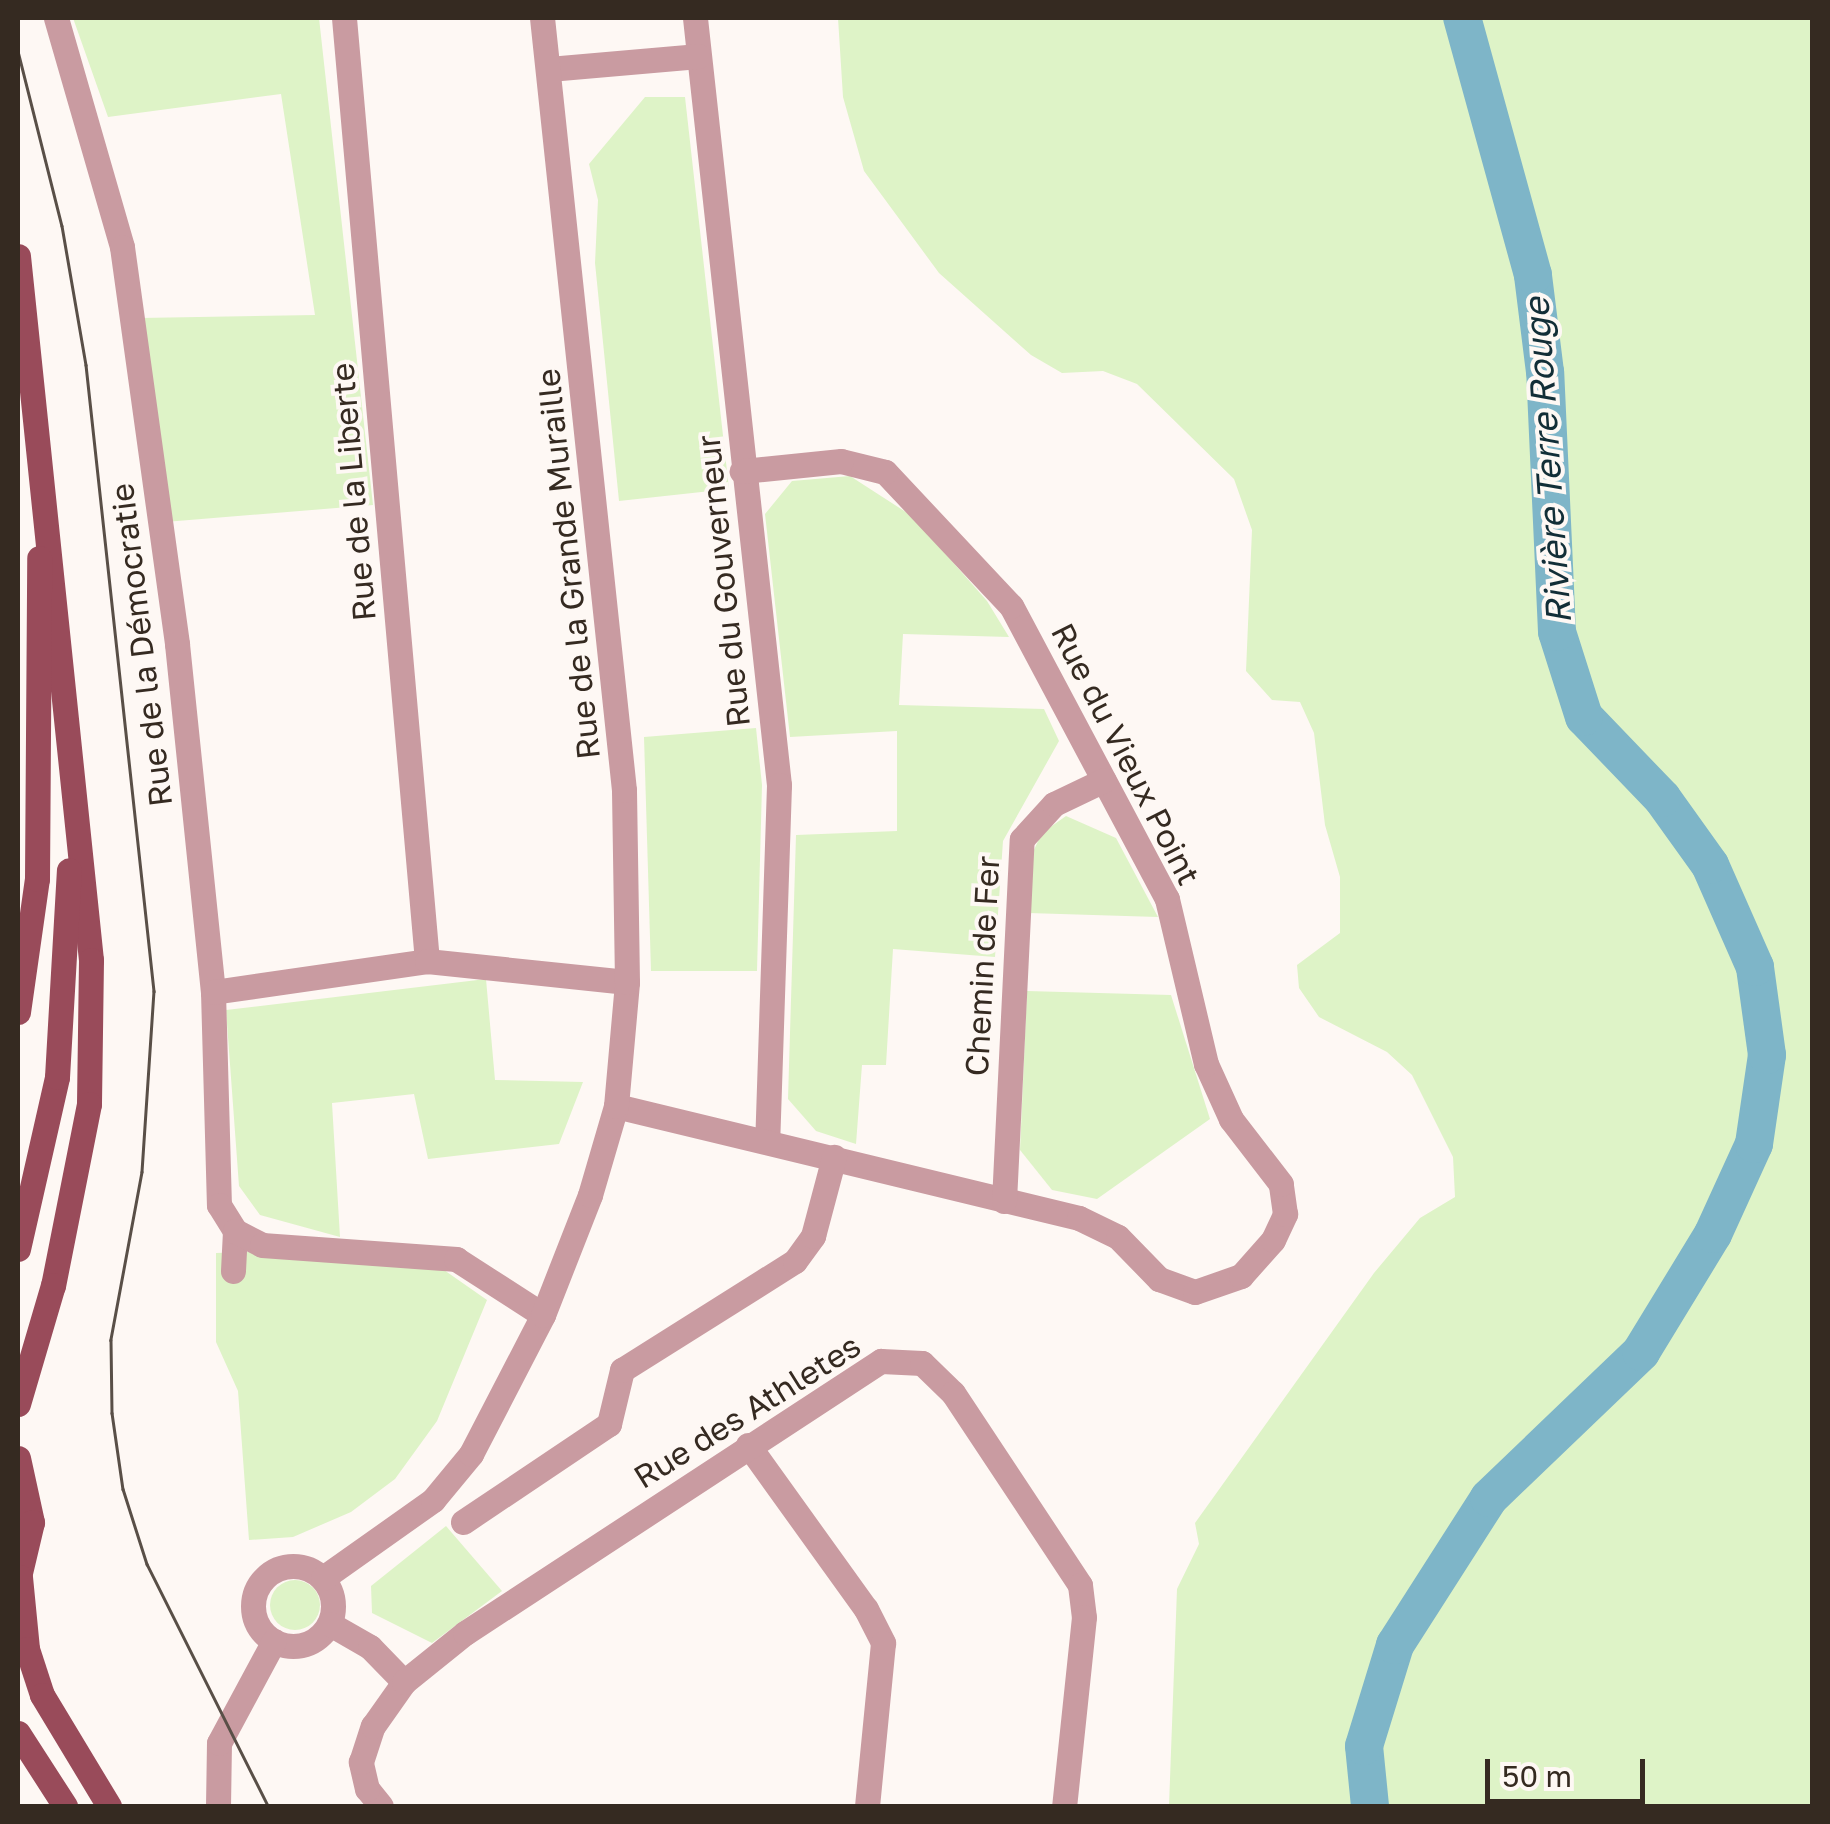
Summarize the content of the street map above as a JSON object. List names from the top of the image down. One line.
{"streets":{"street":["Rue de la Liberte","Rue de la Grande Muraille","Rue du Gouverneur","Rue de la Démocratie","Rue du Vieux Point","Chemin de Fer","Rue des Athletes"]},"crossings":[["Rue de la Grande Muraille","Rue du Vieux Point"],["Rue du Gouverneur","Rue du Vieux Point"],["Rue du Vieux Point","Chemin de Fer"]],"water":["Rivière Terre Rouge"],"scale_bar":"50 m"}
